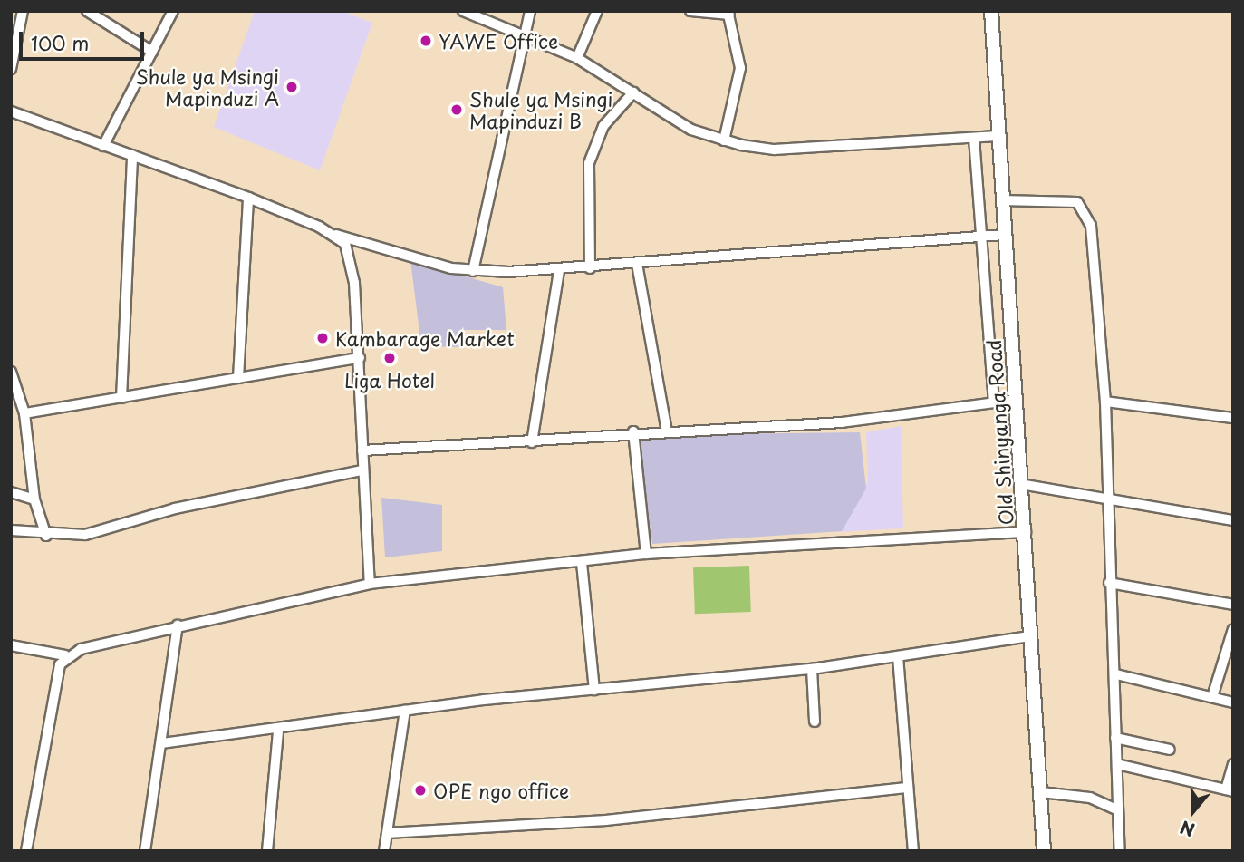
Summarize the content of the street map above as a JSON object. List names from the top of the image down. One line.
{"streets":{"main road":["Old Shinyanga Road"]},"places":["YAWE Office","Shule ya Msingi Mapinduzi A","Shule ya Msingi Mapinduzi B","Kambarage Market","Liga Hotel","OPE ngo office"],"scale_bar":"100 m","north":"bottom"}
